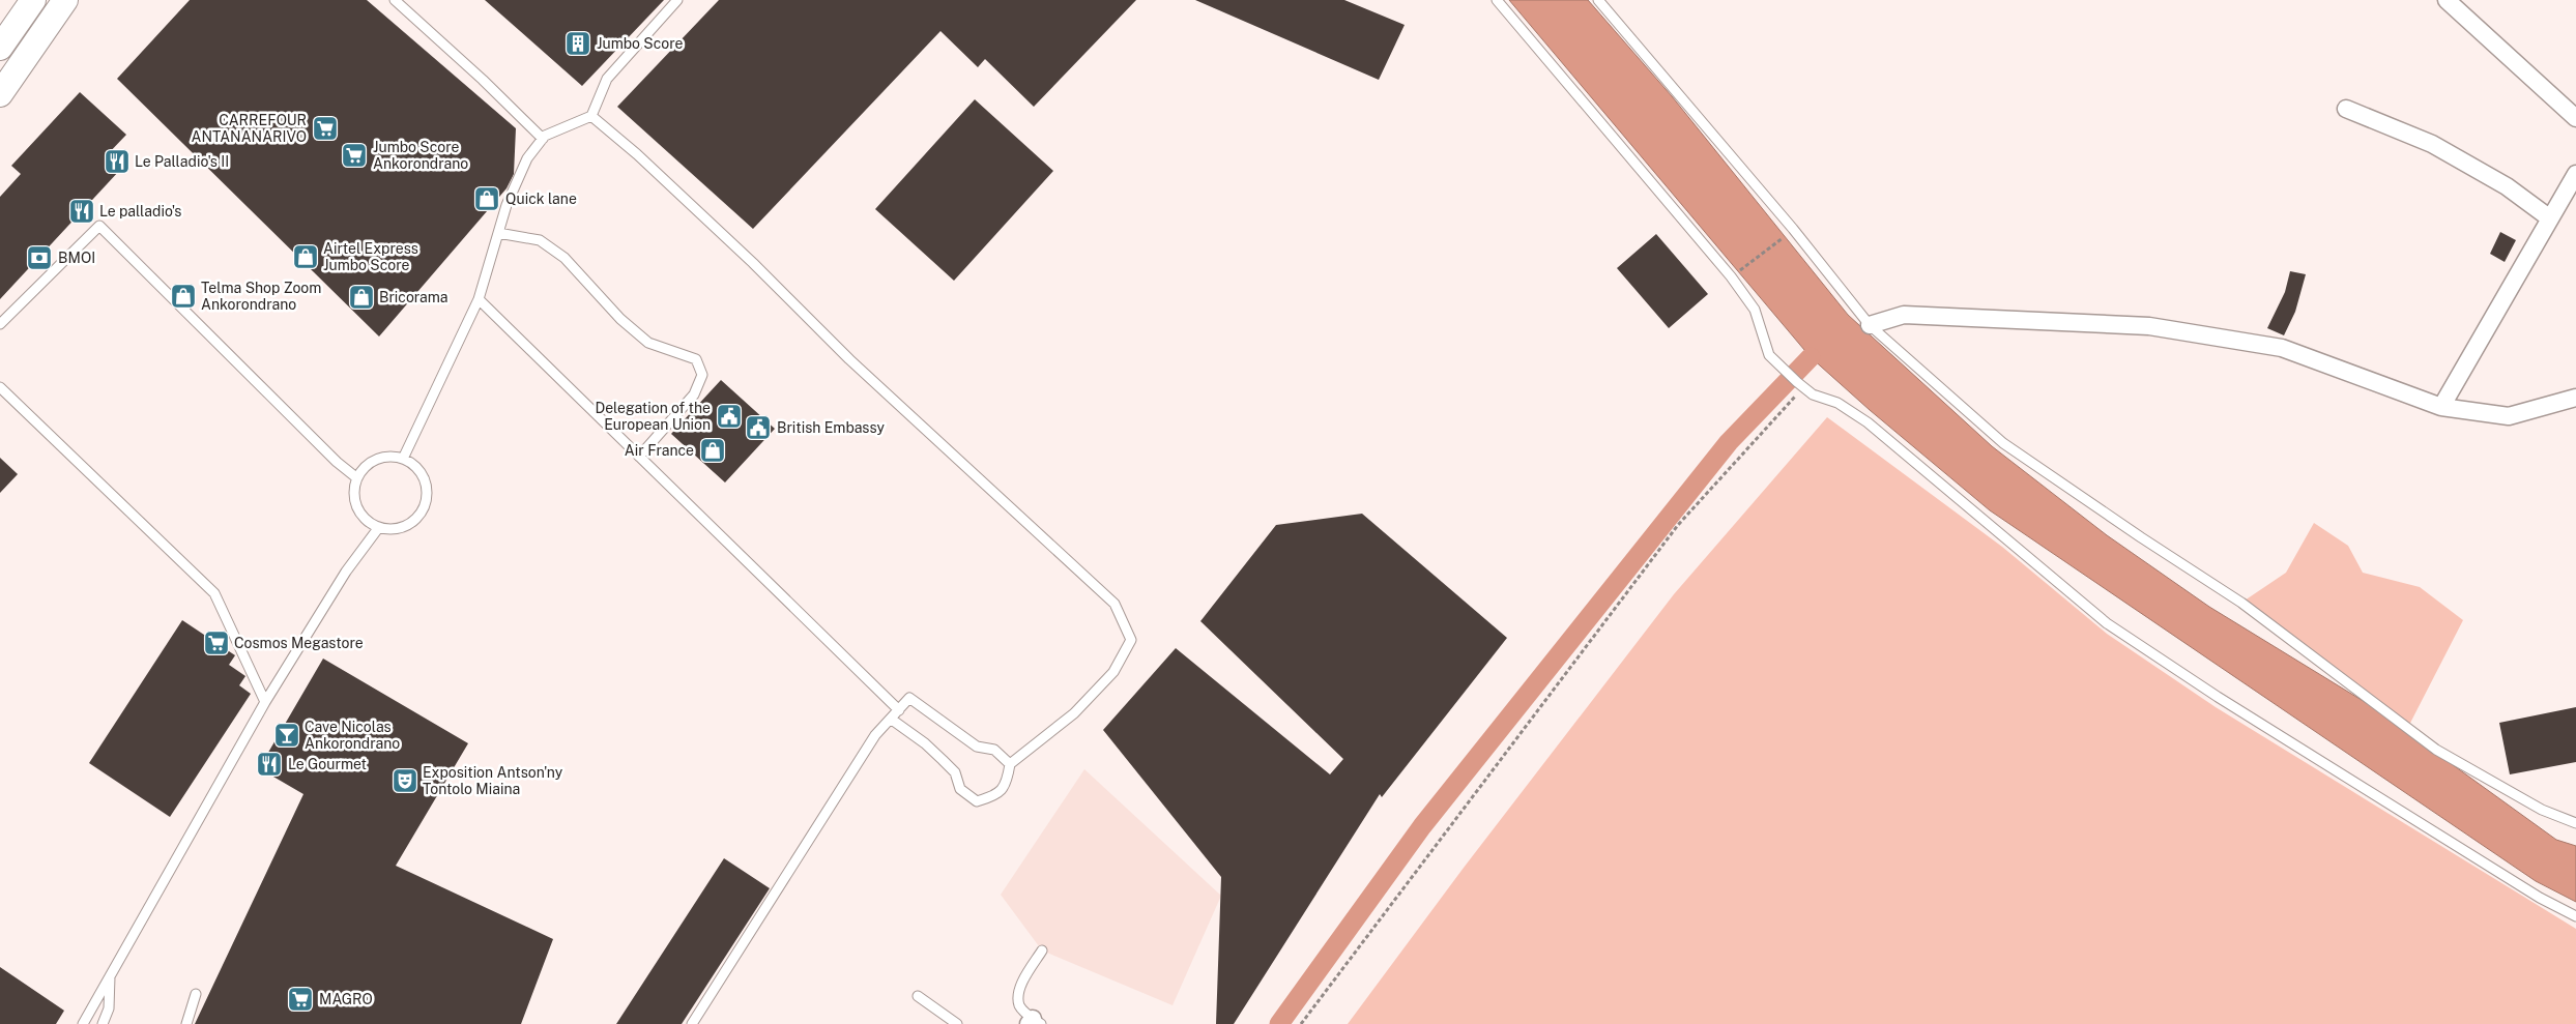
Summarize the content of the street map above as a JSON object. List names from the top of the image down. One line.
{"places":{"building":["Jumbo Score"],"supermarket":["CARREFOUR ANTANANARIVO","Jumbo Score Ankorondrano","Cosmos Megastore","MAGRO"],"restaurant":["Le Palladio's II","Le palladio's","Le Gourmet"],"shop":["Quick lane","Airtel Express Jumbo Score","Telma Shop Zoom Ankorondrano","Bricorama","Air France"],"bank":["BMOI"],"public building":["Delegation of the European Union","British Embassy"],"bar":["Cave Nicolas Ankorondrano"],"theatre":["Exposition Antson'ny Tontolo Miaina"]}}
